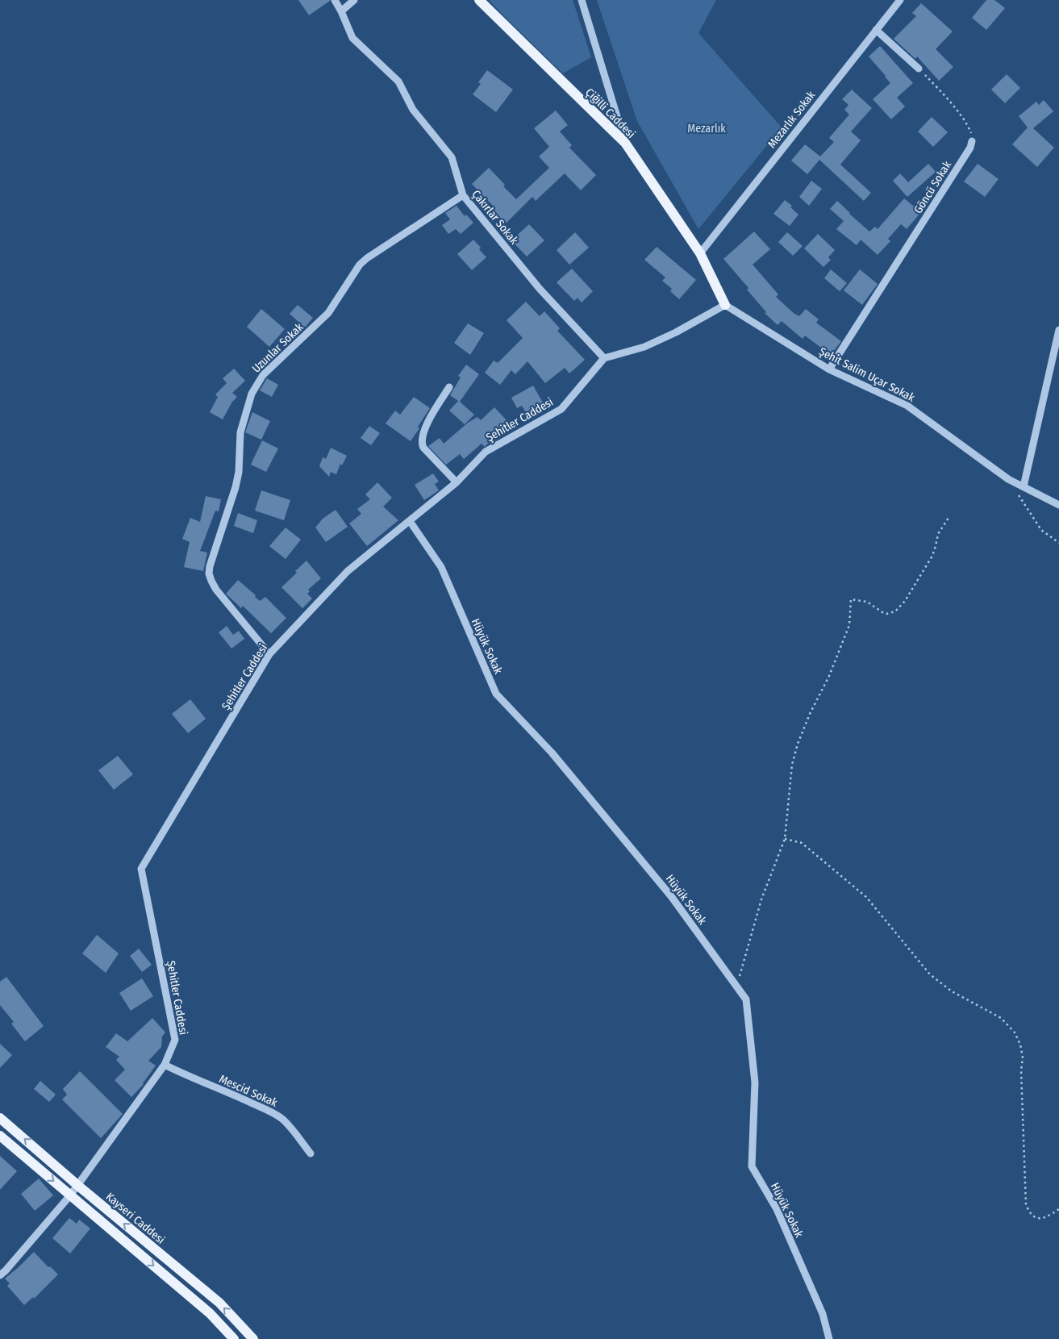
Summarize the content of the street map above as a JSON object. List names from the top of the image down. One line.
{"streets":{"main road":["Çiğilli Caddesi","Kayseri Caddesi"],"street":["Mezarlık Sokak","Göncü Sokak","Çakırlar Sokak","Uzunlar Sokak","Şehit Salim Uçar Sokak","Şehitler Caddesi","Hüyük Sokak","Mescid Sokak"]},"crossings":[["Çiğilli Caddesi","Mezarlık Sokak"],["Çiğilli Caddesi","Şehit Salim Uçar Sokak"],["Göncü Sokak","Şehit Salim Uçar Sokak"],["Çakırlar Sokak","Uzunlar Sokak"],["Çakırlar Sokak","Şehitler Caddesi"],["Uzunlar Sokak","Şehitler Caddesi"],["Şehitler Caddesi","Hüyük Sokak"],["Şehitler Caddesi","Mescid Sokak"],["Şehitler Caddesi","Kayseri Caddesi"]],"parks":["Mezarlık"]}
